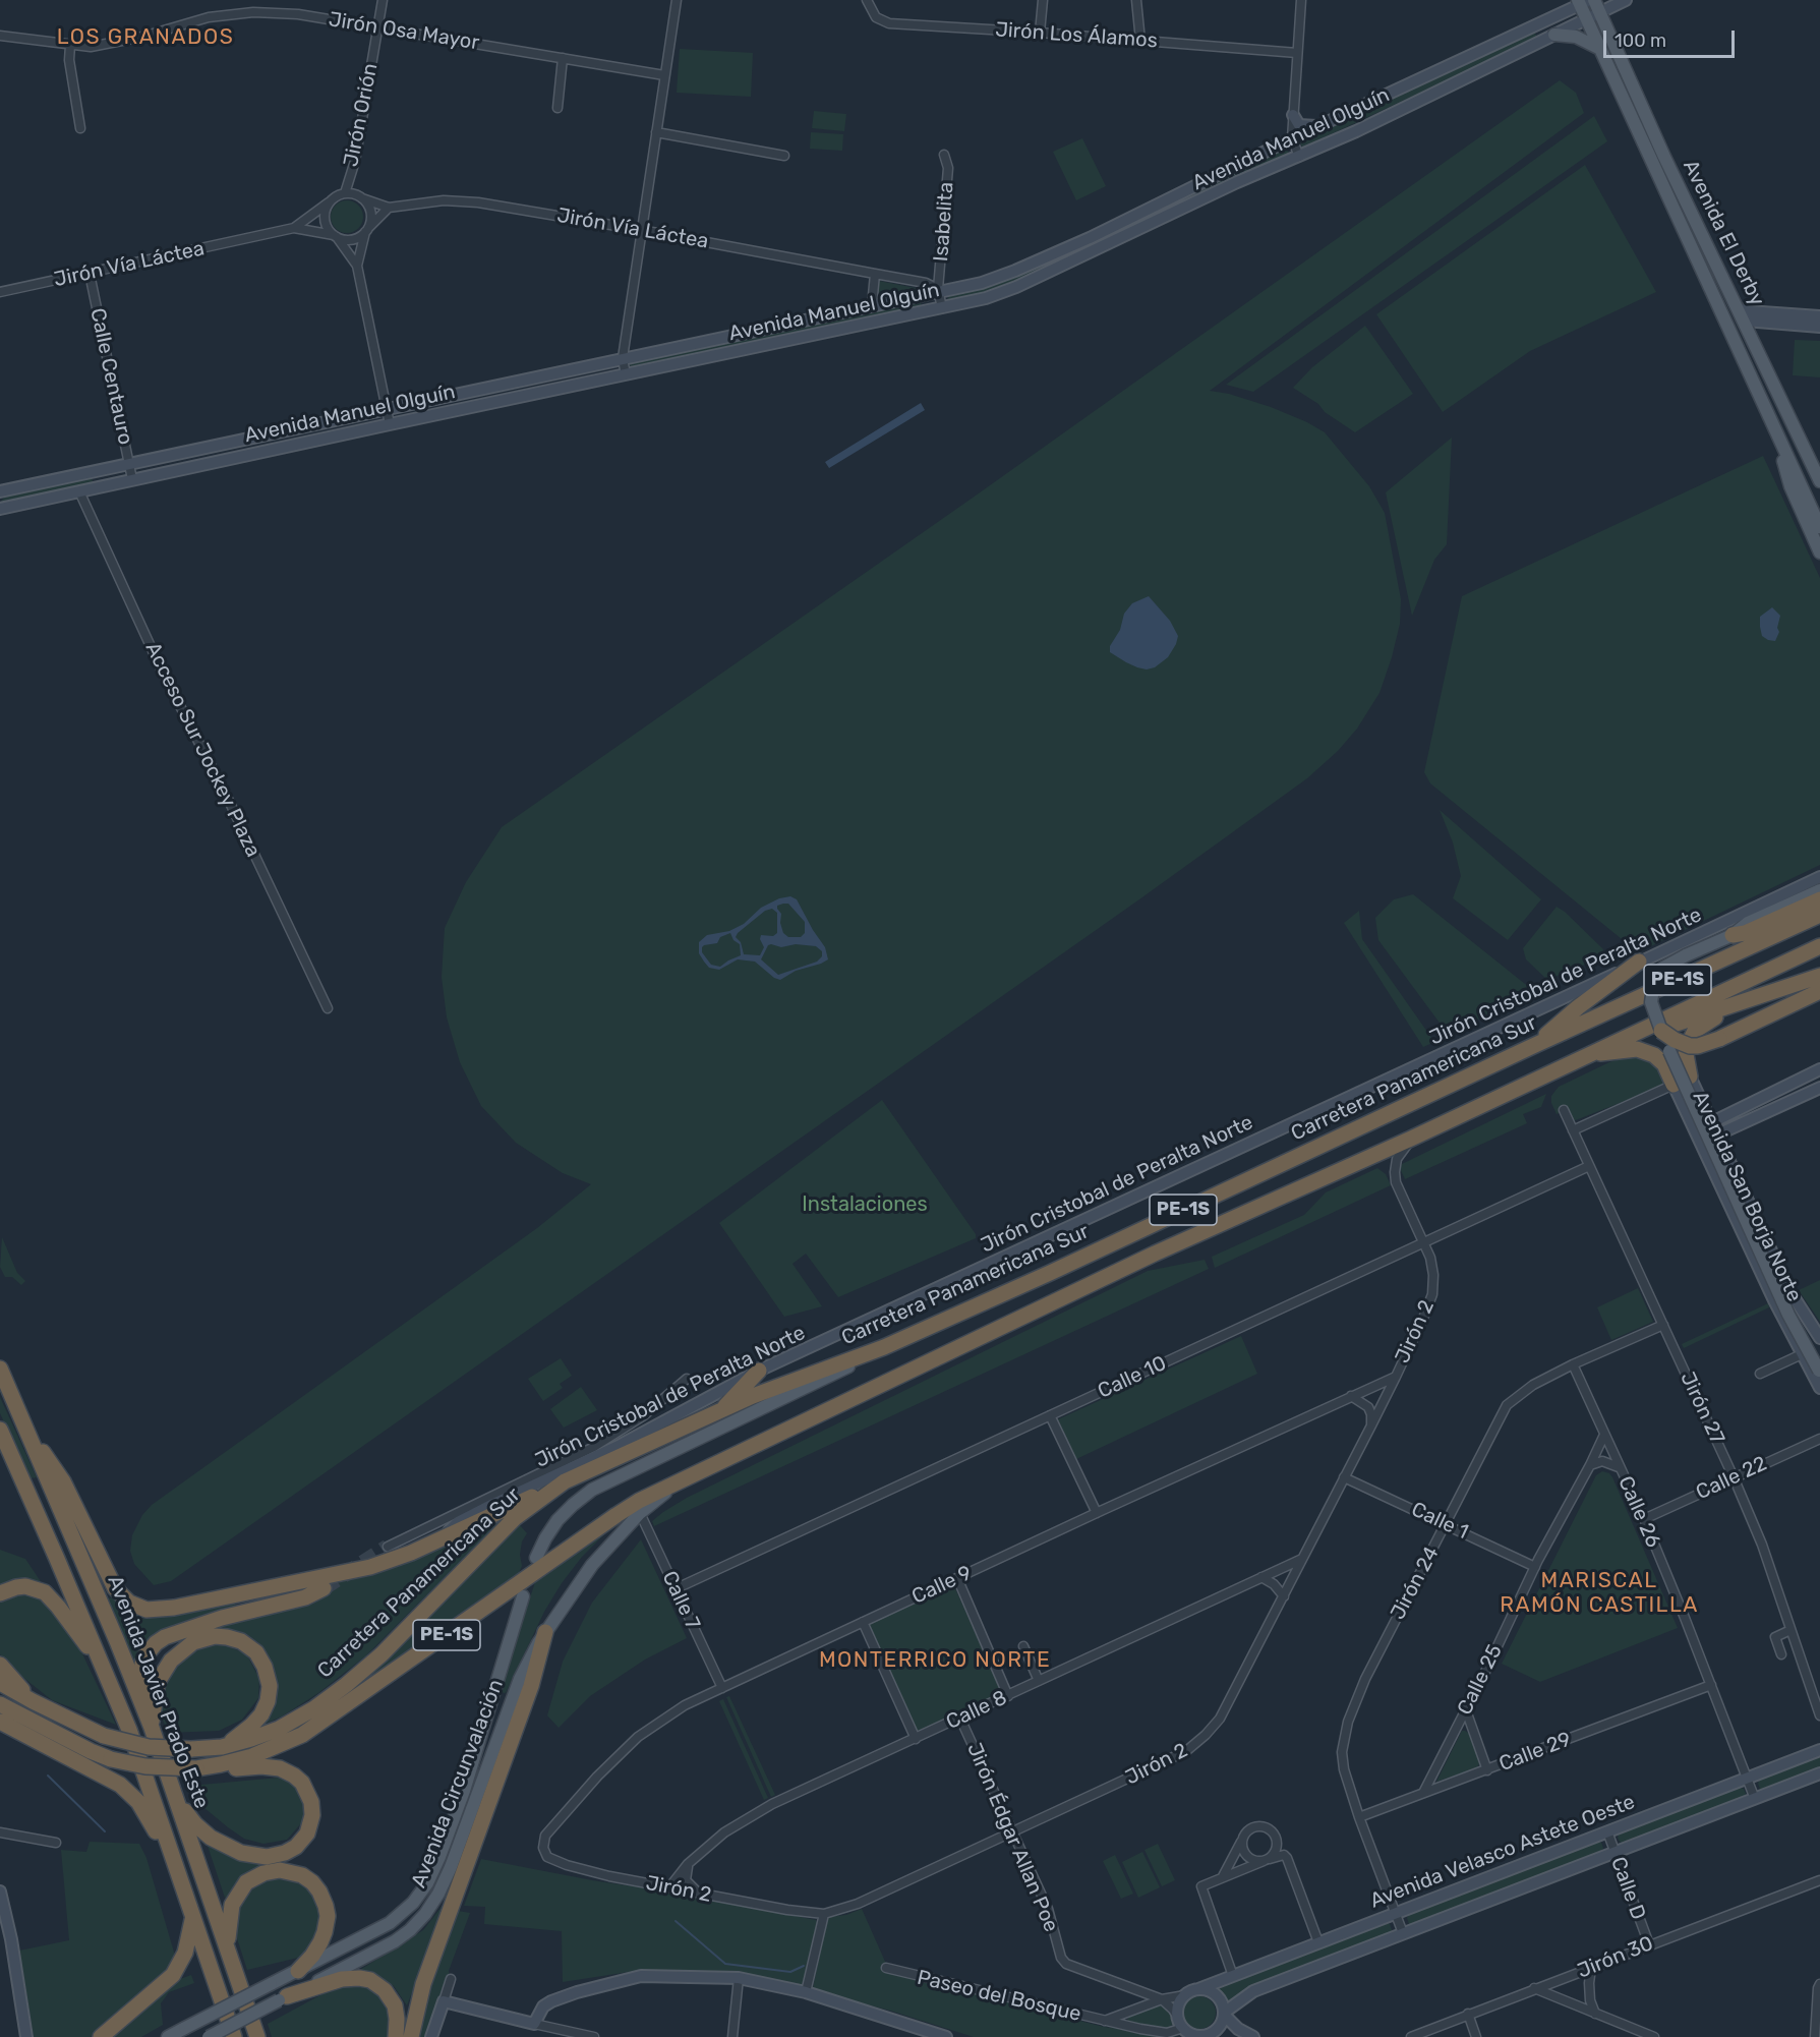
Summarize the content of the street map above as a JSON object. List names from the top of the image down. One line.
{"streets":{"highway":["PE-1S","Carretera Panamericana Sur","Avenida Javier Prado Este"],"main road":["Avenida El Derby","Avenida Circunvalación"],"street":["Jirón Osa Mayor","Jirón Los Álamos","Jirón Orión","Avenida Manuel Olguín","Isabelita","Jirón Vía Láctea","Calle Centauro","Acceso Sur Jockey Plaza","Jirón Cristobal de Peralta Norte","Avenida San Borja Norte","Jirón 2","Calle 10","Jirón 27","Calle 22","Calle 26","Calle 1","Jirón 24","Calle 9","Calle 7","Calle 25","Calle 8","Calle 29","Jirón Édgar Allan Poe","Avenida Velasco Astete Oeste","Calle D","Jirón 30","Paseo del Bosque"]},"crossings":[["Jirón Osa Mayor","Jirón Orión"],["Jirón Orión","Jirón Vía Láctea"],["Avenida Manuel Olguín","Isabelita"],["Avenida Manuel Olguín","Jirón Vía Láctea"],["Avenida Manuel Olguín","Avenida El Derby"],["Avenida Manuel Olguín","Calle Centauro"],["Avenida Manuel Olguín","Acceso Sur Jockey Plaza"],["Isabelita","Jirón Vía Láctea"],["Jirón Vía Láctea","Calle Centauro"],["PE-1S","Carretera Panamericana Sur"],["PE-1S","Jirón 2"],["Carretera Panamericana Sur","Jirón 2"],["Carretera Panamericana Sur","Avenida Circunvalación"],["Jirón 2","Calle 10"],["Jirón 2","Calle 1"],["Jirón 2","Calle 9"],["Jirón 2","Calle 8"],["Jirón 2","Jirón Édgar Allan Poe"],["Calle 10","Jirón 27"],["Calle 10","Calle 7"],["Jirón 27","Calle 22"],["Jirón 27","Jirón 24"],["Calle 22","Calle 26"],["Calle 26","Jirón 24"],["Calle 26","Calle 25"],["Calle 26","Calle 29"],["Calle 26","Avenida Velasco Astete Oeste"],["Calle 1","Jirón 24"],["Calle 1","Calle 25"],["Jirón 24","Calle 29"],["Jirón 24","Avenida Velasco Astete Oeste"],["Calle 9","Calle 7"],["Calle 7","Avenida Circunvalación"],["Calle 25","Calle 29"],["Calle 8","Jirón Édgar Allan Poe"],["Avenida Velasco Astete Oeste","Calle D"],["Avenida Velasco Astete Oeste","Paseo del Bosque"],["Calle D","Jirón 30"]],"districts":["LOS GRANADOS","MARISCAL RAMÓN CASTILLA","MONTERRICO NORTE"],"parks":["Instalaciones"],"scale_bar":"100 m"}
